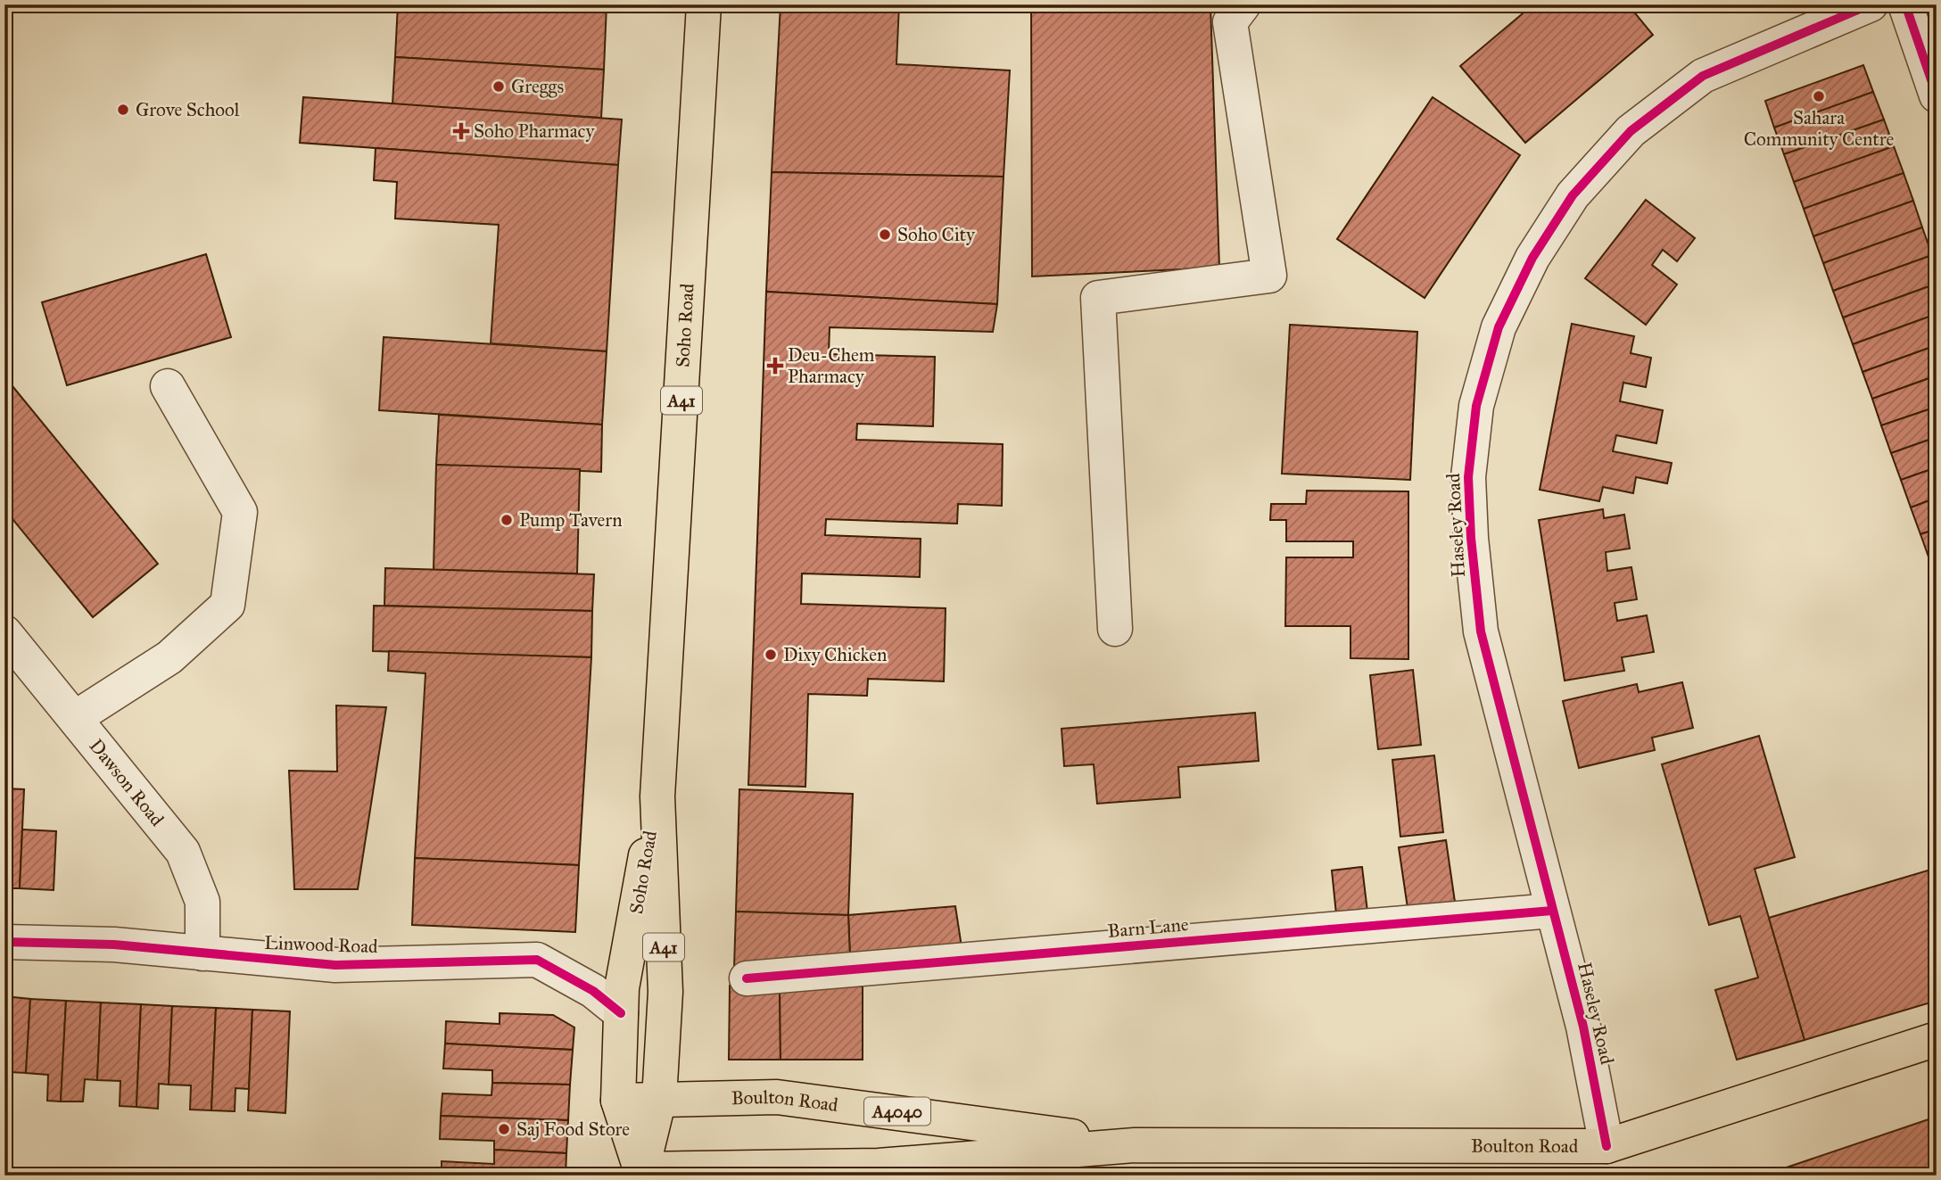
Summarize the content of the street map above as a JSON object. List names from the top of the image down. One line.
{"streets":{"main road":["Soho Road","A41","Boulton Road","A4040"],"street":["Haseley Road","Dawson Road","Barn Lane","Linwood Road"]},"crossings":[["Soho Road","Linwood Road"],["Soho Road","Boulton Road"],["Haseley Road","Barn Lane"],["Haseley Road","Boulton Road"],["Dawson Road","Linwood Road"]],"places":{"other":["Greggs","Sahara Community Centre","Grove School","Soho City","Pump Tavern","Dixy Chicken","Saj Food Store"],"health":["Soho Pharmacy","Deu-Chem Pharmacy"]}}
